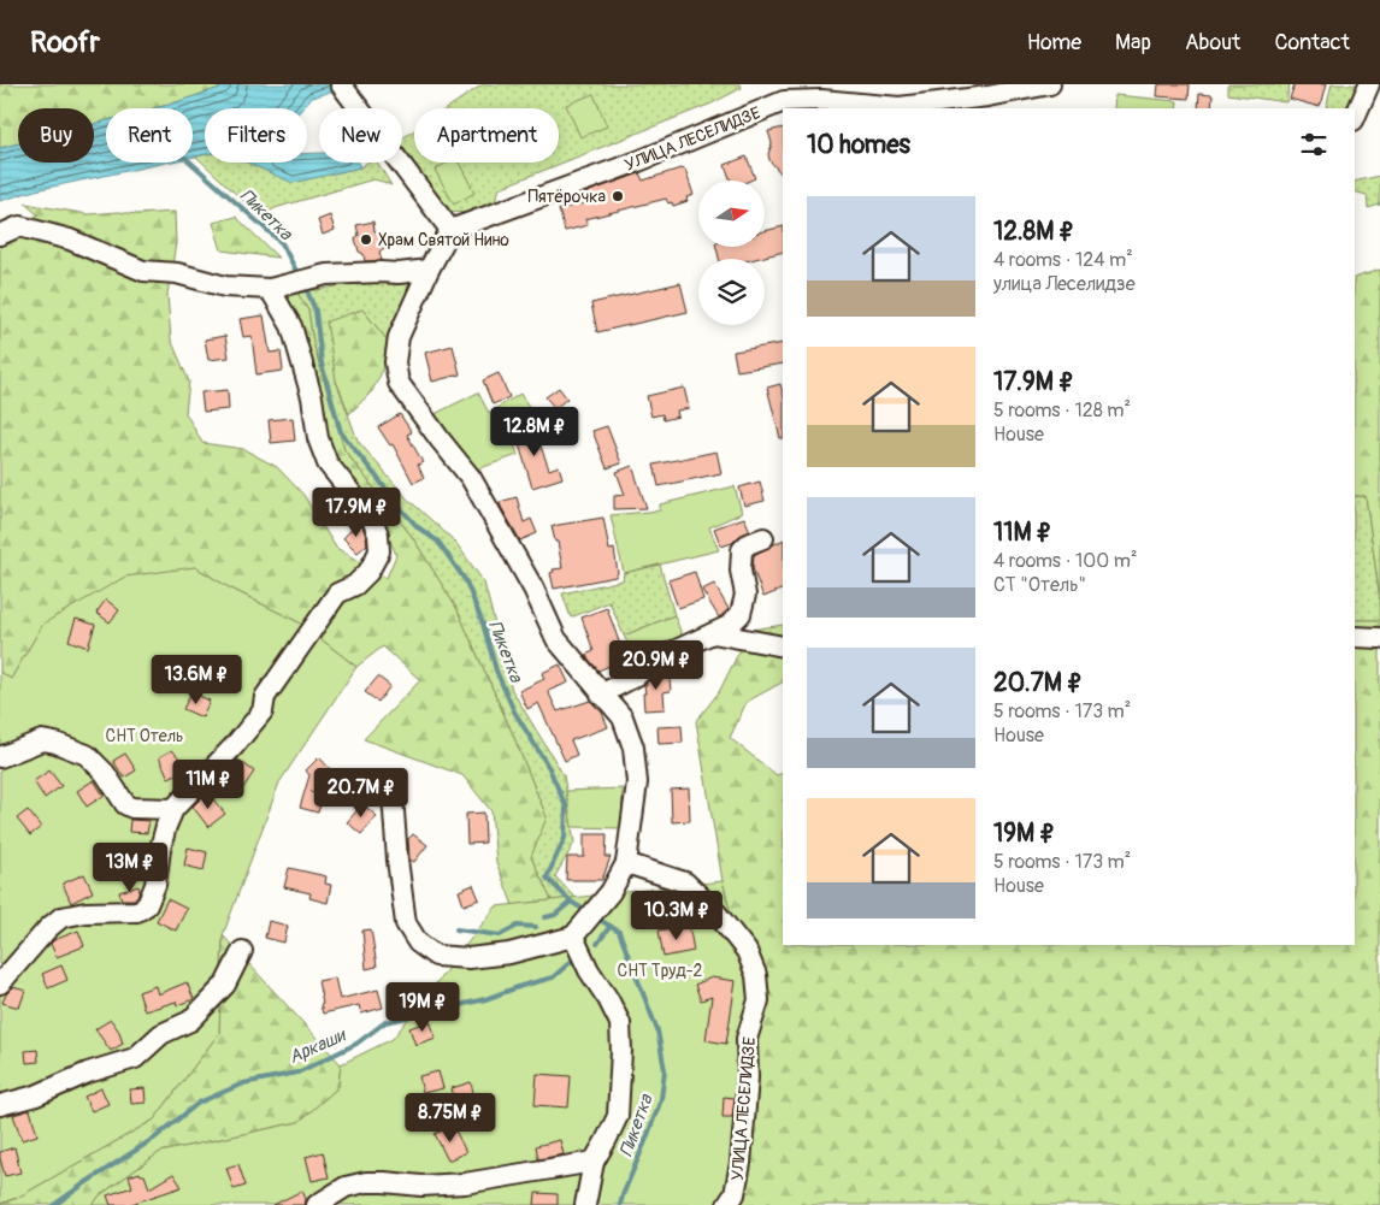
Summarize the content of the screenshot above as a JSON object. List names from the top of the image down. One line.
{"streets":{"street":["УЛИЦА ЛЕСЕЛИДЗЕ"]},"water":["Пикетка","Аркаши"],"parks":["СНТ Отель","СНТ Труд-2"],"places":["Пятёрочка","Храм Святой Нино"],"north":"right","page":{"header":"Roofr","nav":["Home","Map","About","Contact"],"chip":["Buy","Rent","Filters","New","Apartment"],"heading":"10 homes","list":[{"name":"12.8M ₽","note":"4 rooms · 124 m² · улица Леселидзе"},{"name":"17.9M ₽","note":"5 rooms · 128 m² · House"},{"name":"11M ₽","note":"4 rooms · 100 m² · СТ \"Отель\""},{"name":"20.7M ₽","note":"5 rooms · 173 m² · House"},{"name":"19M ₽","note":"5 rooms · 173 m² · House"}],"price":["12.8M ₽","17.9M ₽","20.9M ₽","13.6M ₽","11M ₽","20.7M ₽","13M ₽","10.3M ₽","19M ₽","8.75M ₽"]}}
